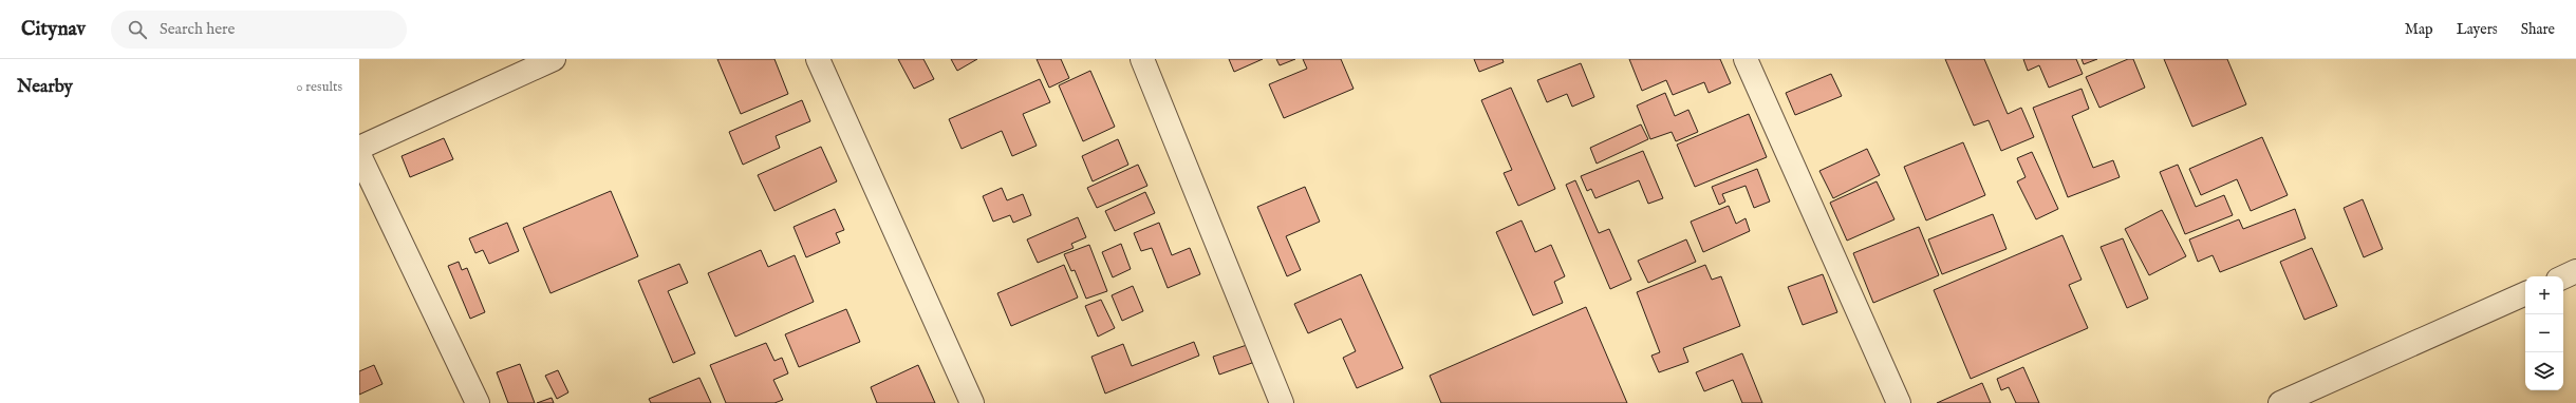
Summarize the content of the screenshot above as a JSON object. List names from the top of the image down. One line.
{"page":{"header":"Citynav","search":"Search here","nav":["Map","Layers","Share"],"heading":["Nearby","0 results"],"map_buttons":["+","−"]}}
